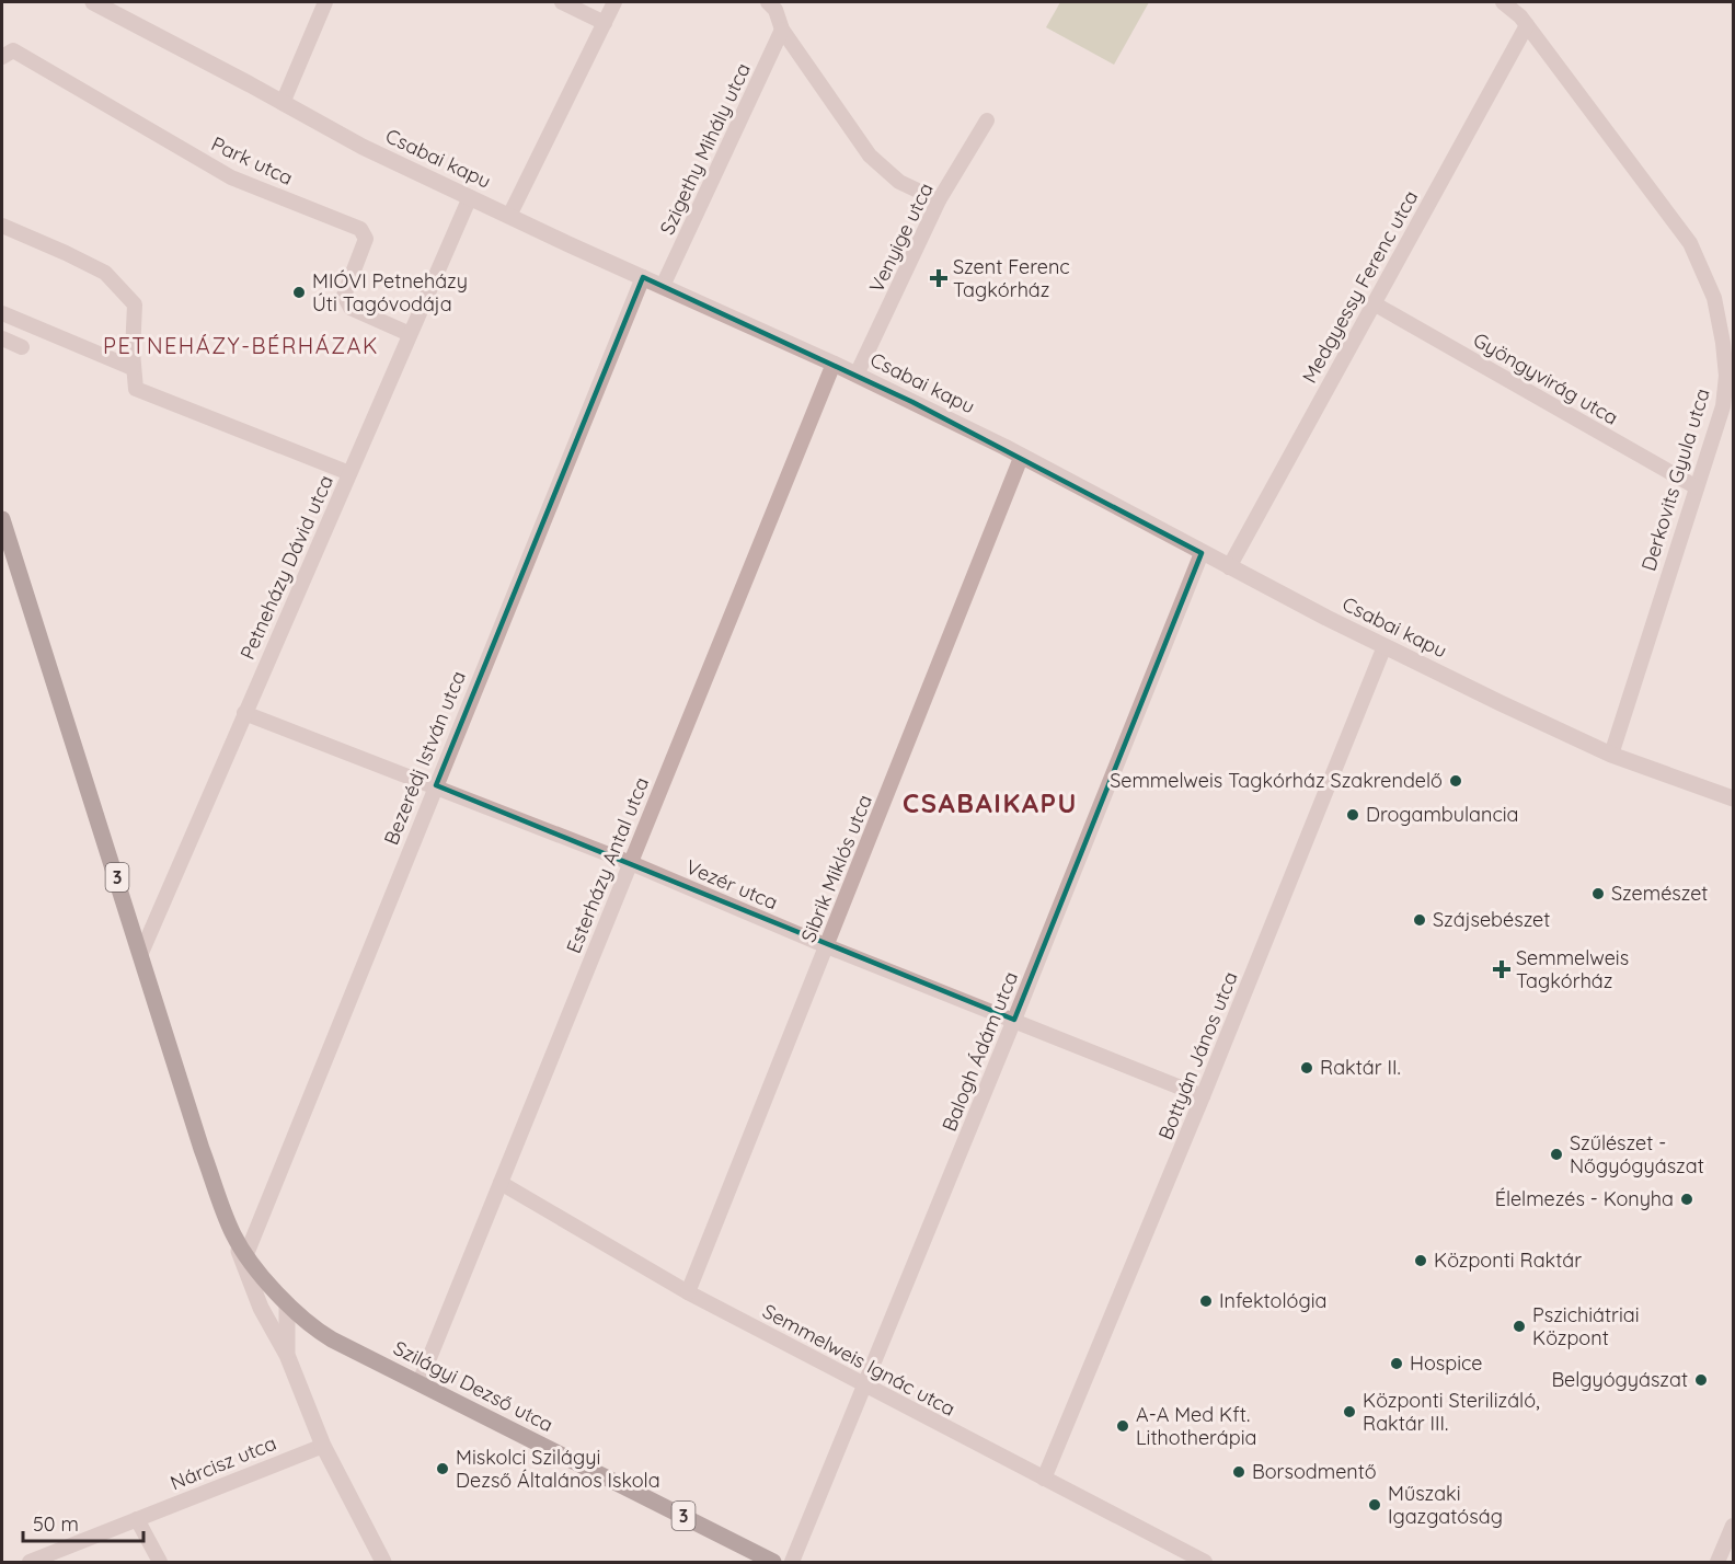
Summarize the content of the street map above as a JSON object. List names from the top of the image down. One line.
{"streets":{"main road":["3","Szilágyi Dezső utca"],"street":["Szigethy Mihály utca","Csabai kapu","Park utca","Venyige utca","Medgyessy Ferenc utca","Gyöngyvirág utca","Derkovits Gyula utca","Petneházy Dávid utca","Bezerédj István utca","Esterházy Antal utca","Sibrik Miklós utca","Vezér utca","Balogh Ádám utca","Bottyán János utca","Semmelweis Ignác utca","Nárcisz utca"]},"crossings":[["Szigethy Mihály utca","Csabai kapu"],["Csabai kapu","Venyige utca"],["Csabai kapu","Medgyessy Ferenc utca"],["Csabai kapu","Derkovits Gyula utca"],["Csabai kapu","Petneházy Dávid utca"],["Csabai kapu","Bezerédj István utca"],["Csabai kapu","Esterházy Antal utca"],["Csabai kapu","Sibrik Miklós utca"],["Csabai kapu","Balogh Ádám utca"],["Csabai kapu","Bottyán János utca"],["Park utca","Petneházy Dávid utca"],["Medgyessy Ferenc utca","Gyöngyvirág utca"],["Medgyessy Ferenc utca","Derkovits Gyula utca"],["Gyöngyvirág utca","Derkovits Gyula utca"],["Petneházy Dávid utca","3"],["Petneházy Dávid utca","Vezér utca"],["Bezerédj István utca","3"],["Bezerédj István utca","Vezér utca"],["Bezerédj István utca","Szilágyi Dezső utca"],["Esterházy Antal utca","Vezér utca"],["Esterházy Antal utca","Semmelweis Ignác utca"],["Esterházy Antal utca","Szilágyi Dezső utca"],["Sibrik Miklós utca","Vezér utca"],["Sibrik Miklós utca","Semmelweis Ignác utca"],["3","Szilágyi Dezső utca"],["Vezér utca","Balogh Ádám utca"],["Vezér utca","Bottyán János utca"],["Balogh Ádám utca","Semmelweis Ignác utca"],["Bottyán János utca","Semmelweis Ignác utca"]],"districts":["PETNEHÁZY-BÉRHÁZAK","CSABAIKAPU"],"places":{"health":["Szent Ferenc Tagkórház","Semmelweis Tagkórház"],"other":["MIÓVI Petneházy Úti Tagóvodája","Semmelweis Tagkórház Szakrendelő","Drogambulancia","Szemészet","Szájsebészet","Raktár II.","Szűlészet - Nőgyógyászat","Élelmezés - Konyha","Központi Raktár","Infektológia","Pszichiátriai Központ","Hospice","Belgyógyászat","Központi Sterilizáló, Raktár III.","A-A Med Kft. Lithotherápia","Miskolci Szilágyi Dezső Általános Iskola","Borsodmentő","Műszaki Igazgatóság"]},"scale_bar":"50 m"}
